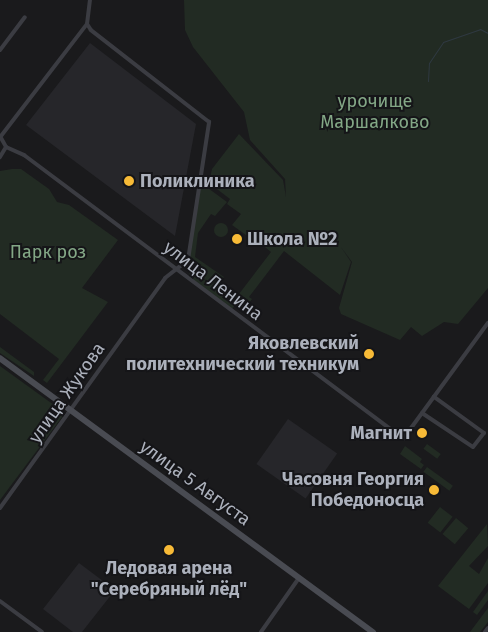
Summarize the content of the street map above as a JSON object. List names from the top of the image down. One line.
{"streets":{"street":["улица Ленина","улица Жукова","улица 5 Августа"]},"crossings":[["улица Ленина","улица Жукова"],["улица Жукова","улица 5 Августа"]],"parks":["урочище Маршалково","Парк роз"],"places":["Поликлиника","Школа №2","Яковлевский политехнический техникум","Магнит","Часовня Георгия Победоносца","Ледовая арена \"Серебряный лёд\""]}
